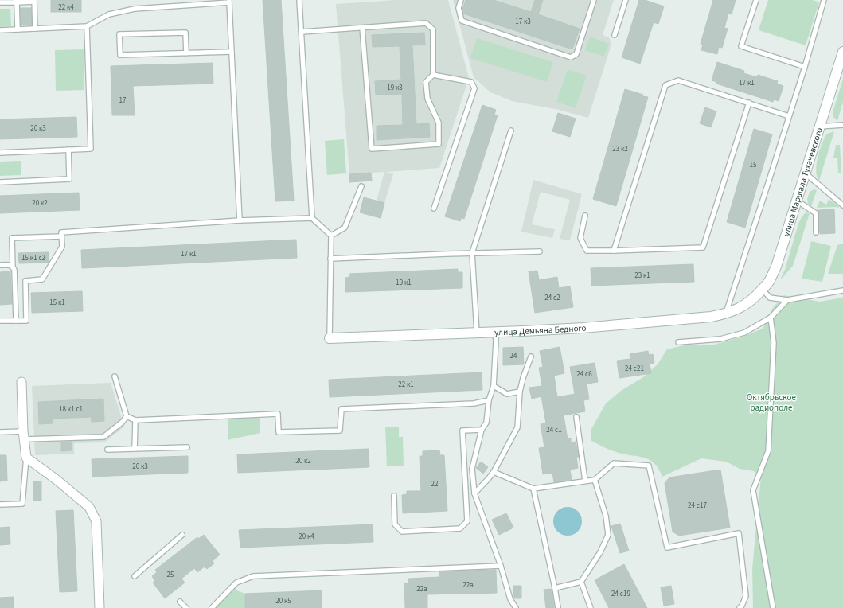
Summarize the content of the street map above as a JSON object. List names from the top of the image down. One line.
{"streets":{"street":["улица Маршала Тухачевского","улица Демьяна Бедного"]},"crossings":[["улица Маршала Тухачевского","улица Демьяна Бедного"]],"parks":["Октябрьское радиополе"],"house_numbers":["22 к4","17 к3","17 к1","19 к3","17","20 к3","23 к2","15","20 к2","17 к1","15 к1 с2","23 к1","19 к1","24 с2","15 к1","24","24 с21","24 с6","22 к1","18 к1 с1","24 с1","20 к2","20 к3","22","24 с17","20 к4","25","22а","22а","24 с19","20 к5"]}
